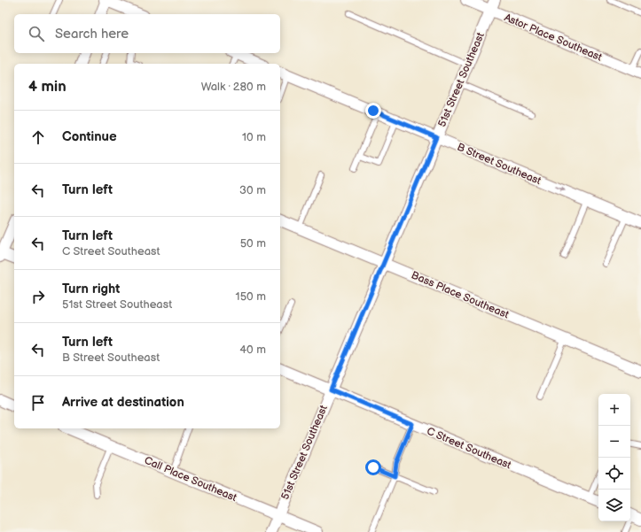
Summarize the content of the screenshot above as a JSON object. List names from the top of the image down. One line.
{"streets":{"street":["Astor Place Southeast","51st Street Southeast","B Street Southeast","Bass Place Southeast","C Street Southeast","Call Place Southeast"]},"crossings":[["Astor Place Southeast","51st Street Southeast"],["51st Street Southeast","B Street Southeast"],["51st Street Southeast","Bass Place Southeast"],["51st Street Southeast","C Street Southeast"],["51st Street Southeast","Call Place Southeast"]],"one_way":["B Street Southeast"],"page":{"search":"Search here","heading":["4 min","Walk · 280 m"],"list":[["Continue","10 m"],["Turn left","30 m"],["Turn left","C Street Southeast","50 m"],["Turn right","51st Street Southeast","150 m"],["Turn left","B Street Southeast","40 m"],"Arrive at destination"],"map_buttons":["+","−"]}}
